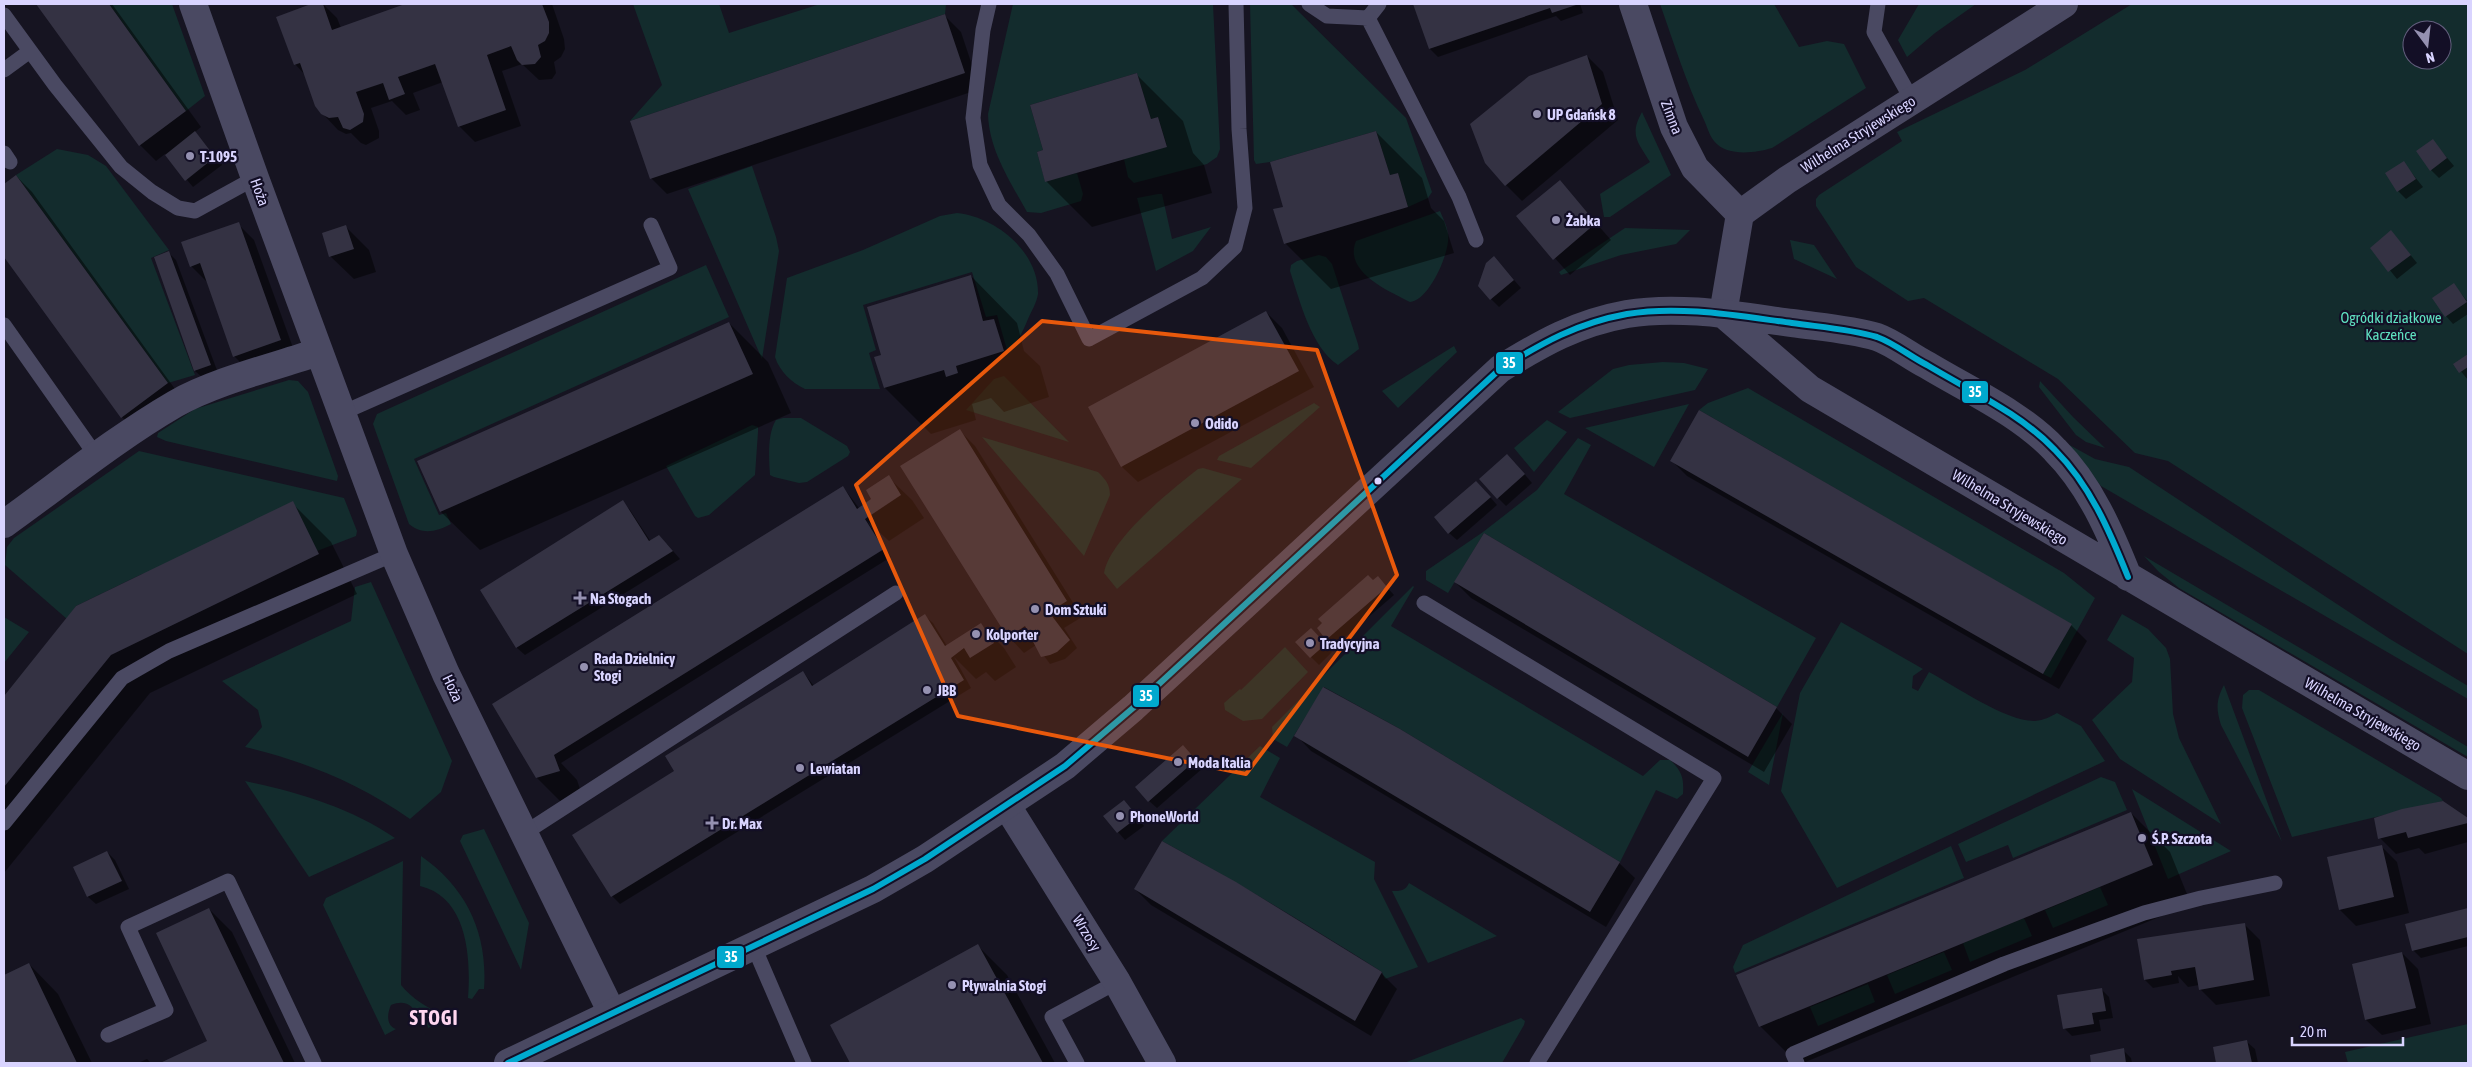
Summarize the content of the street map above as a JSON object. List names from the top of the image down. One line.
{"streets":{"street":["Zimna","Wilhelma Stryjewskiego","Hoża","Wrzosy"]},"crossings":[["Zimna","Wilhelma Stryjewskiego"]],"districts":["STOGI"],"parks":["Ogródki działkowe Kaczeńce"],"places":{"other":["UP Gdańsk 8","T-1095","Żabka","Odido","Dom Sztuki","Kolporter","Tradycyjna","Rada Dzielnicy Stogi","JBB","Moda Italia","Lewiatan","PhoneWorld","Ś.P. Szczota","Pływalnia Stogi"],"health":["Na Stogach","Dr. Max"]},"lines":["transit line 35"],"scale_bar":"20 m","north":"bottom"}
